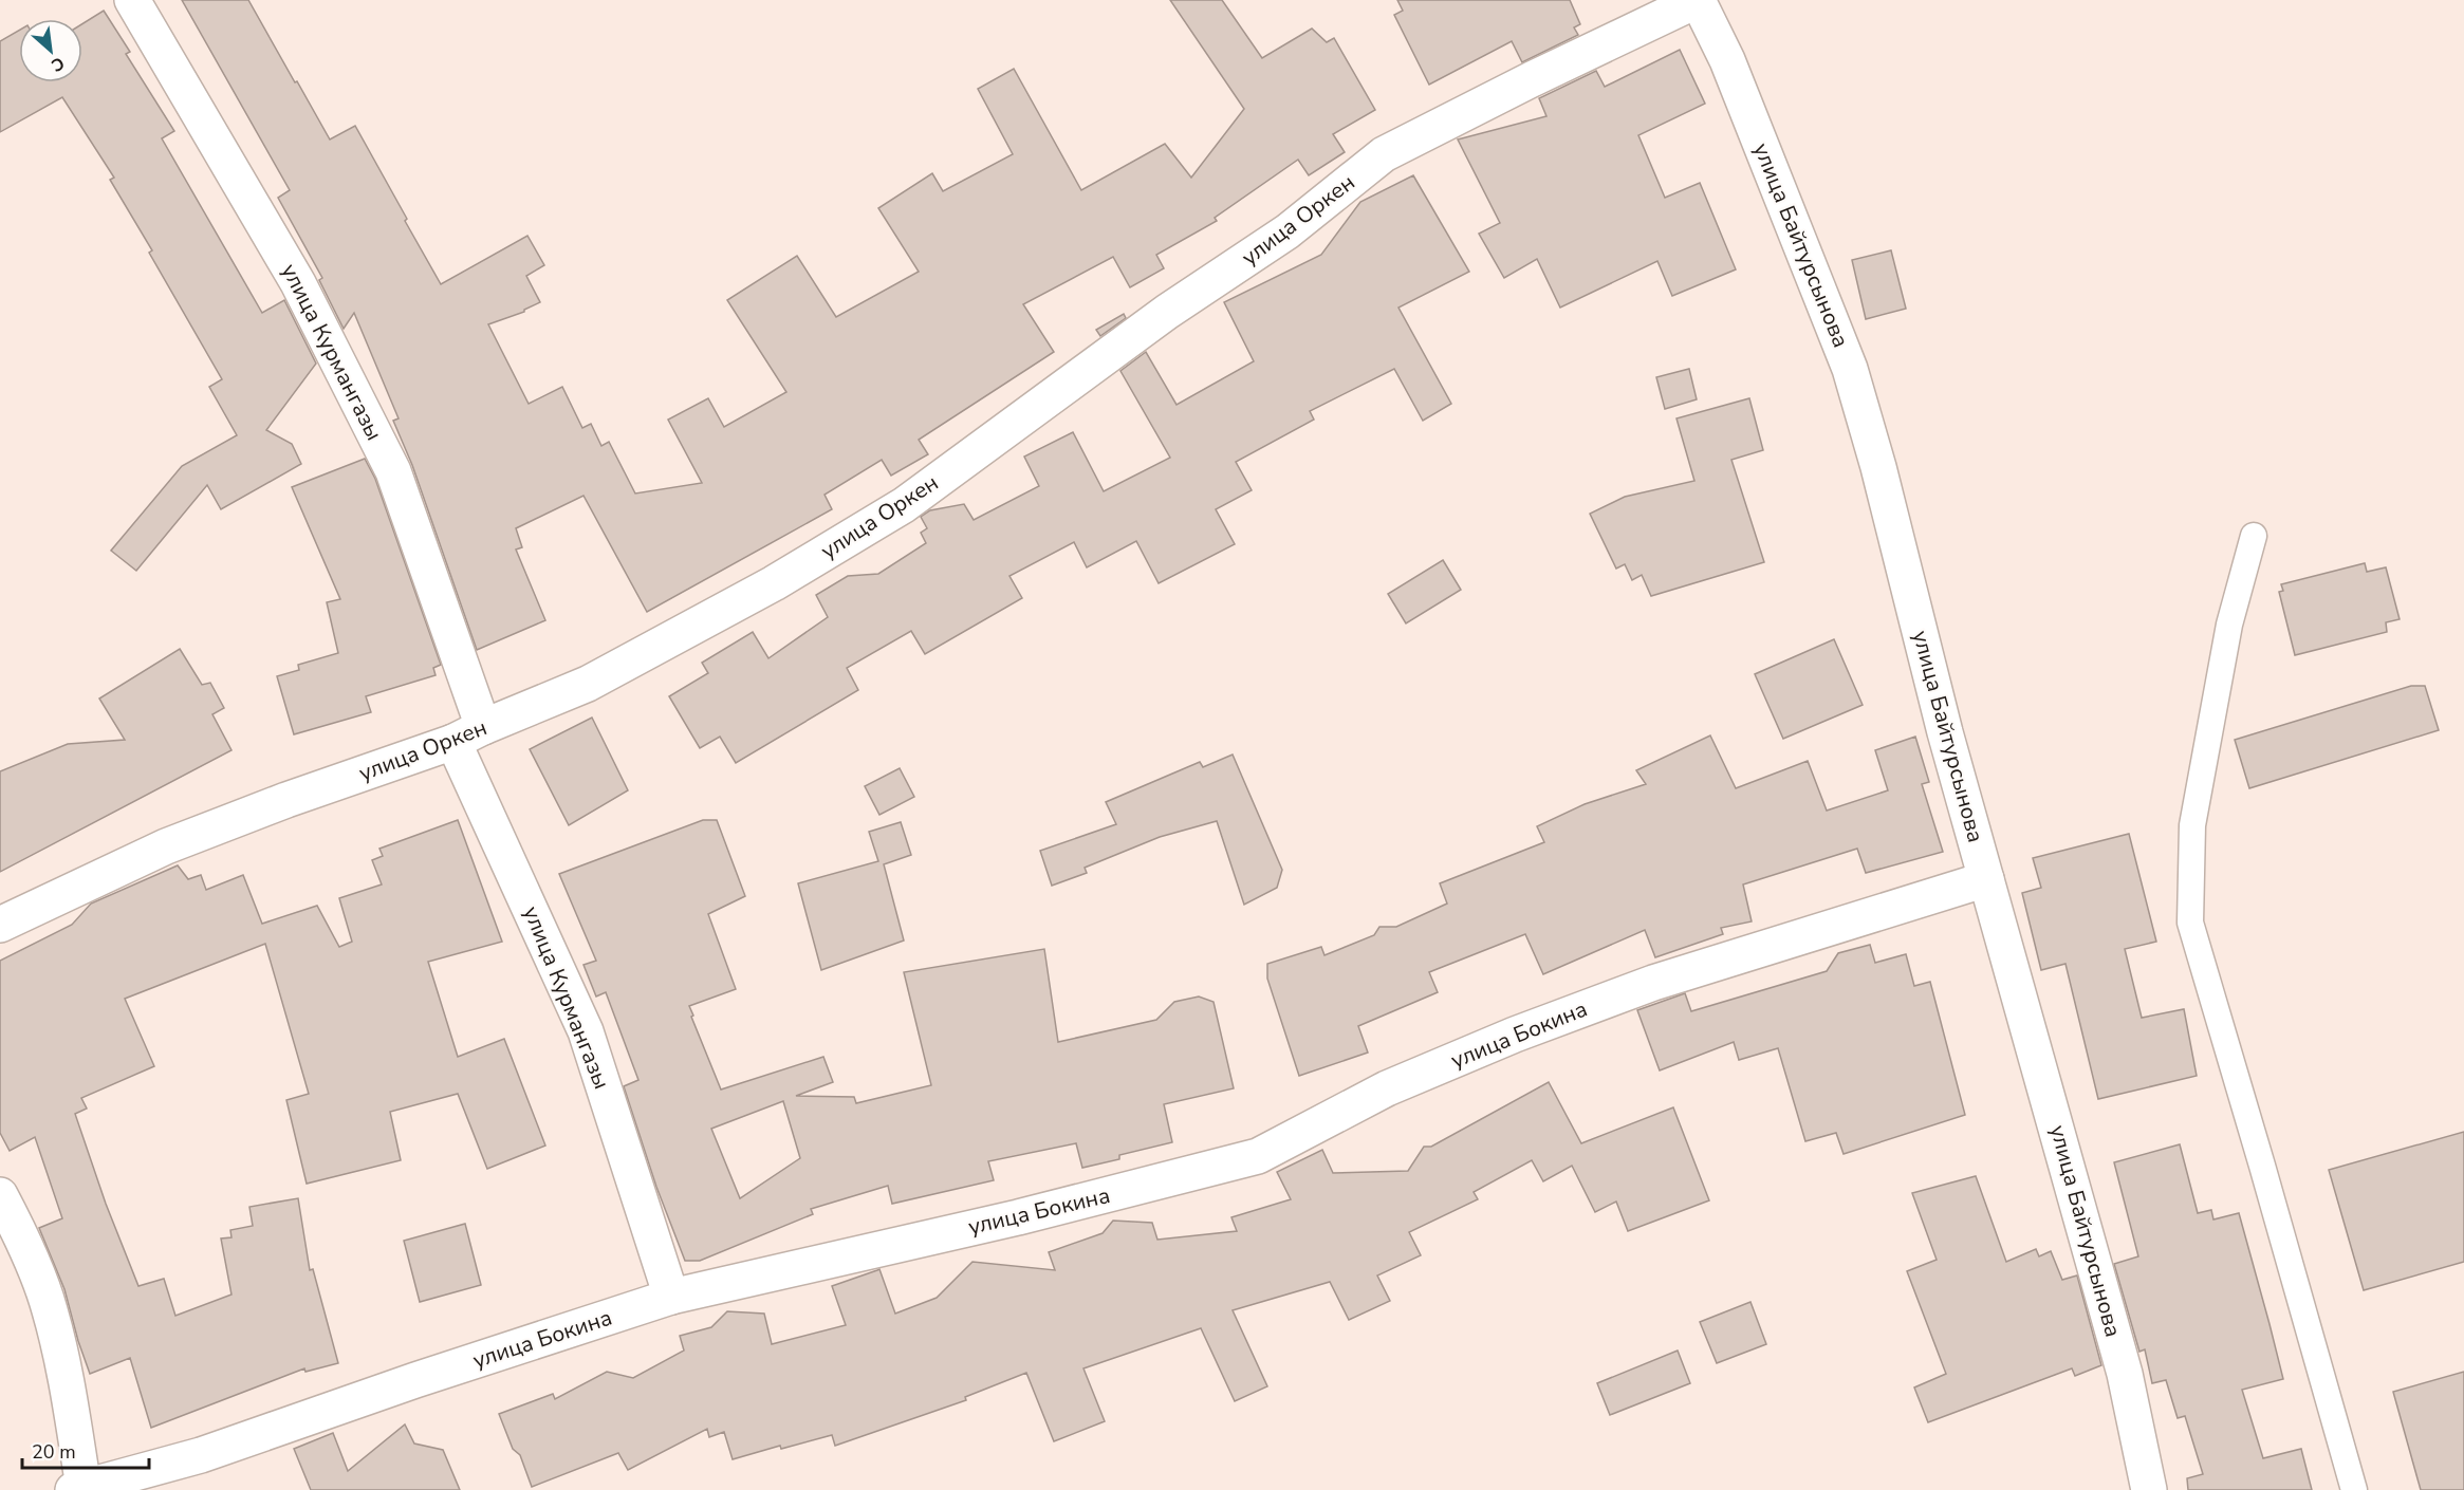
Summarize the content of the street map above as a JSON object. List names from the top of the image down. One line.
{"streets":{"street":["улица Оркен","улица Байтурсынова","улица Курмангазы","улица Бокина"]},"crossings":[["улица Оркен","улица Байтурсынова"],["улица Оркен","улица Курмангазы"],["улица Байтурсынова","улица Бокина"],["улица Курмангазы","улица Бокина"]],"scale_bar":"20 m","north":"bottom right"}
